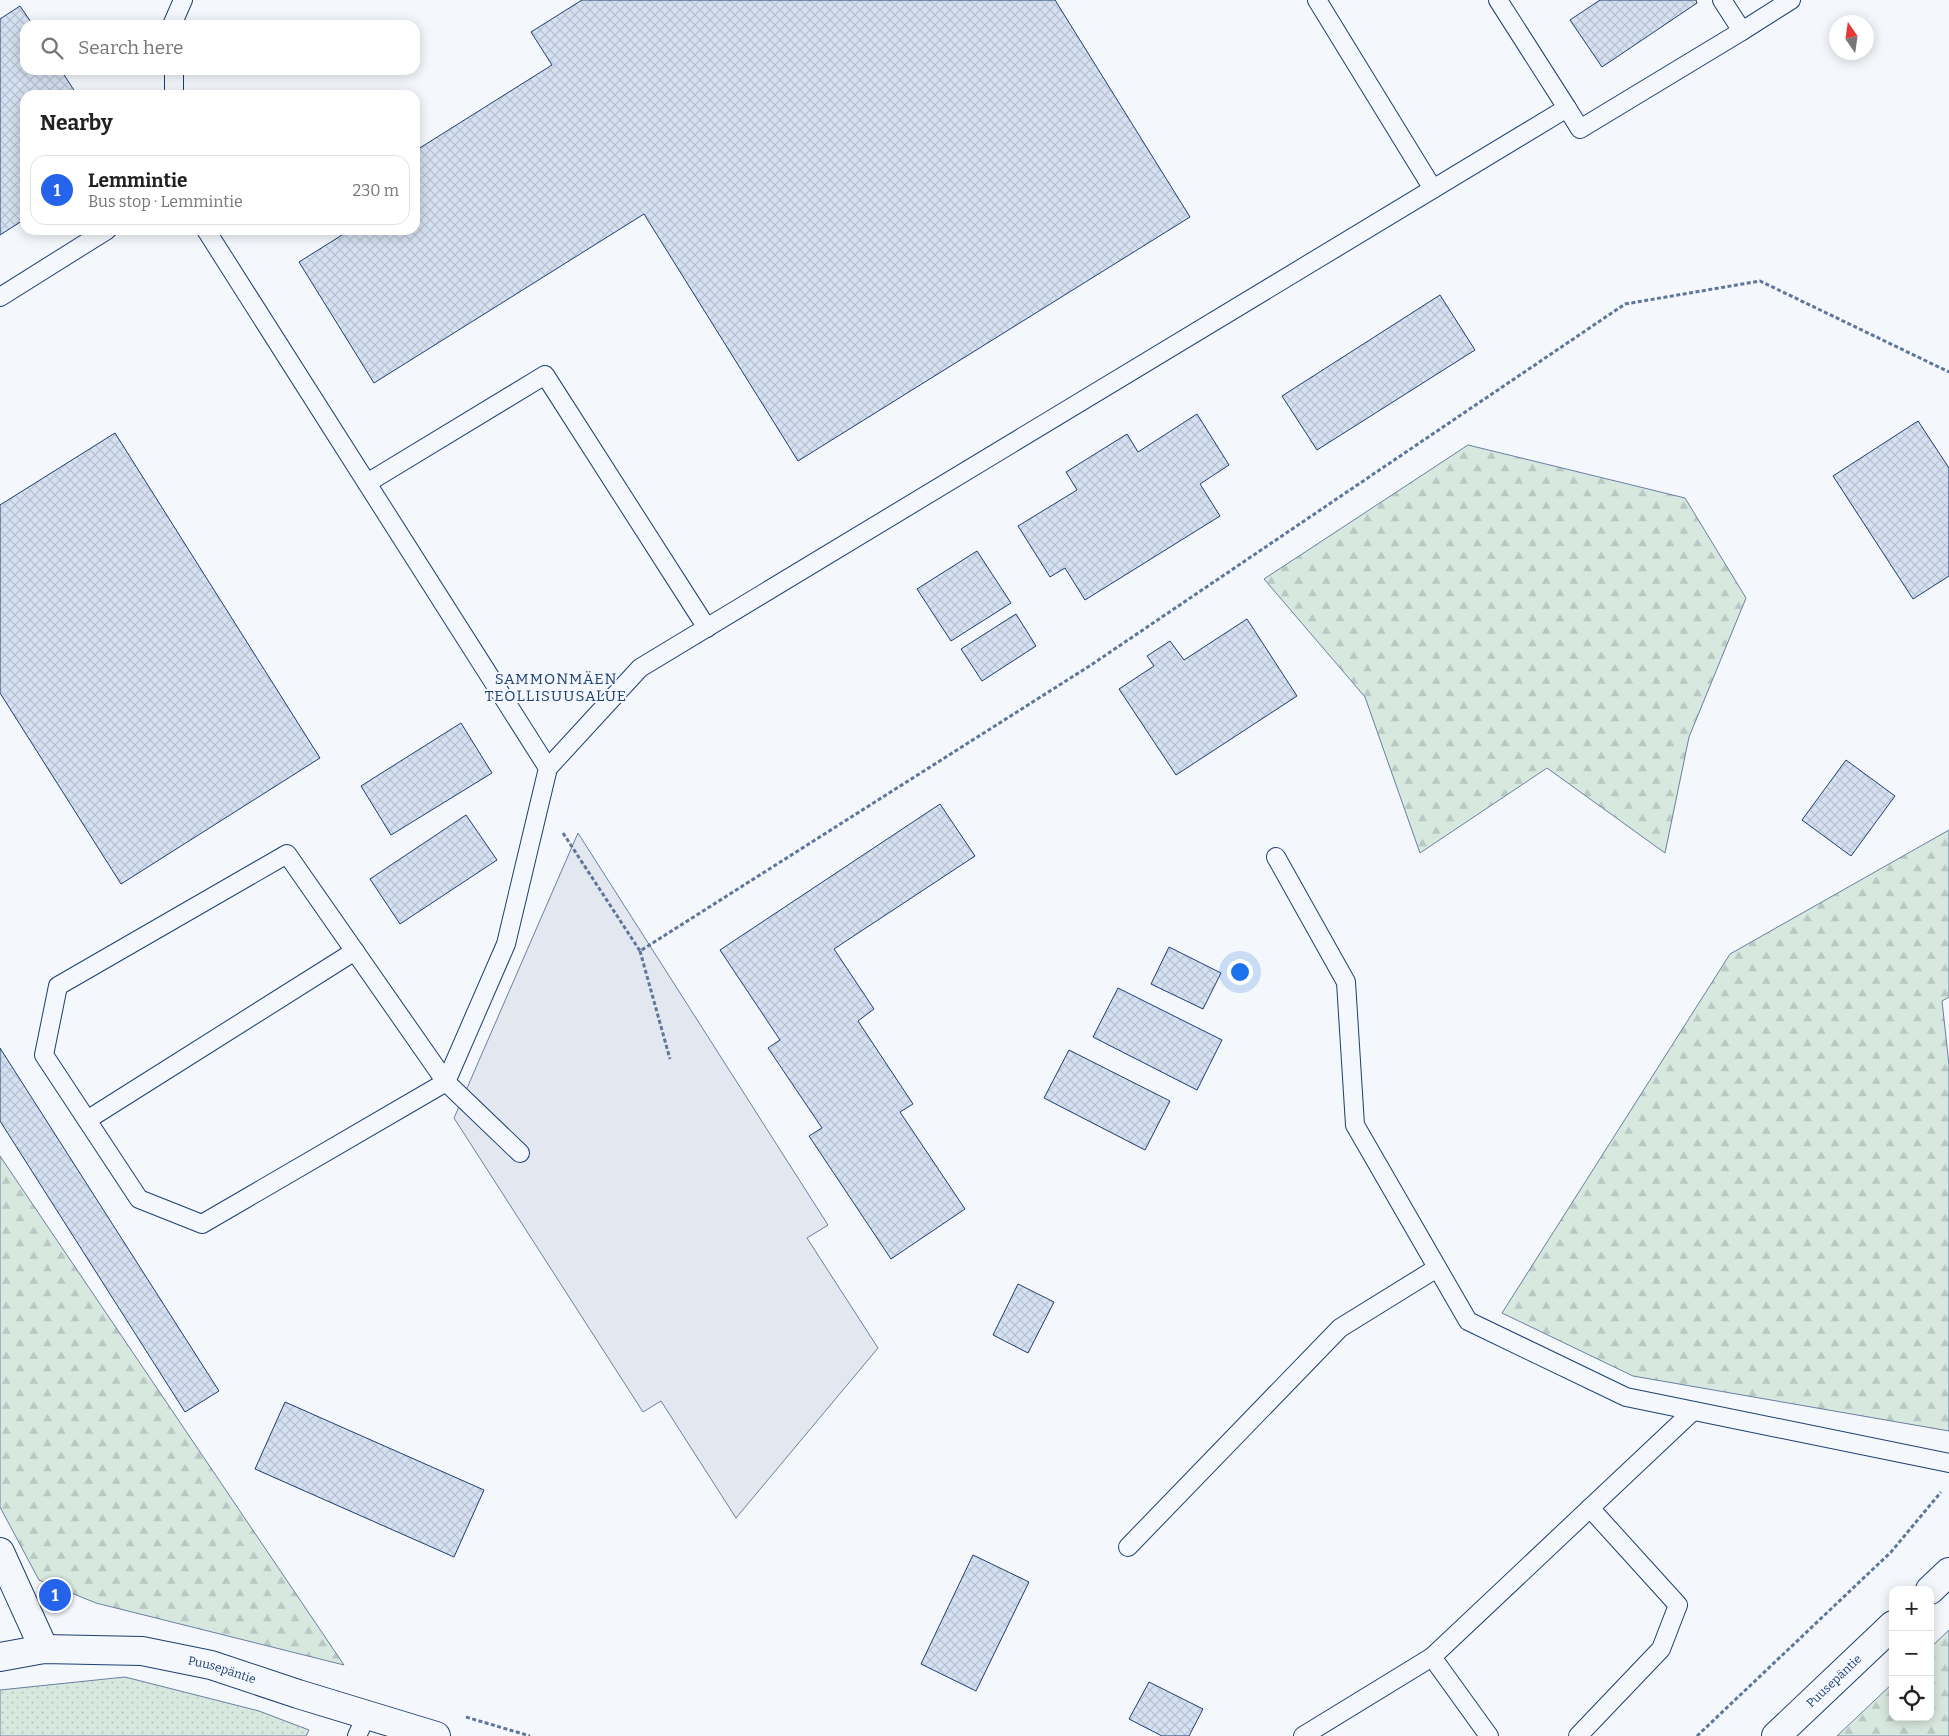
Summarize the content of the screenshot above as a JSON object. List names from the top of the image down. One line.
{"streets":{"street":["Puusepäntie"]},"districts":["SAMMONMÄEN TEOLLISUUSALUE"],"north":"top","page":{"search":"Search here","heading":"Nearby","list":[{"mark":"1","name":"Lemmintie","note":"Bus stop · Lemmintie","value":"230 m"}],"pins":"1","map_buttons":["+","−"]}}
